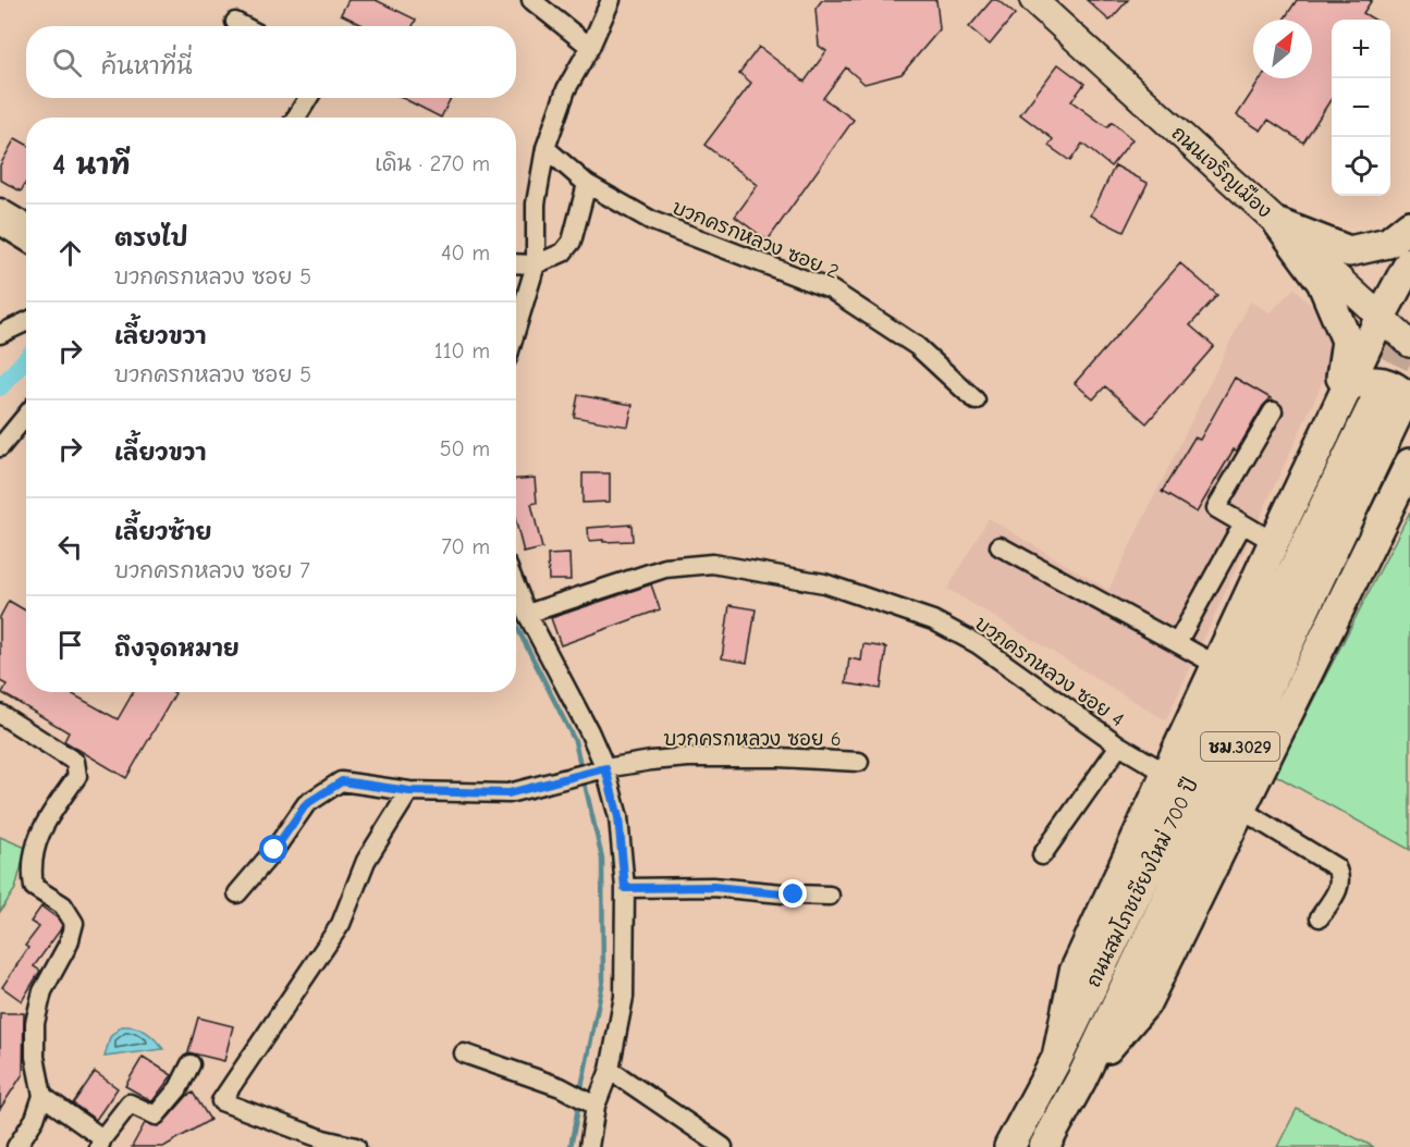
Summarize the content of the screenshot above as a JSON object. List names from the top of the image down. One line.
{"streets":{"main road":["ถนนเจริญเมือง","ชม.3029","ถนนสมโภชเชียงใหม่ 700 ปี"],"street":["บวกครกหลวง ซอย 2","บวกครกหลวง ซอย 4","บวกครกหลวง ซอย 6"]},"north":"top right","page":{"map_buttons":["+","−"],"search":"ค้นหาที่นี่","heading":["4 นาที","เดิน · 270 m"],"list":[["ตรงไป","บวกครกหลวง ซอย 5","40 m"],["เลี้ยวขวา","บวกครกหลวง ซอย 5","110 m"],["เลี้ยวขวา","50 m"],["เลี้ยวซ้าย","บวกครกหลวง ซอย 7","70 m"],"ถึงจุดหมาย"]}}
